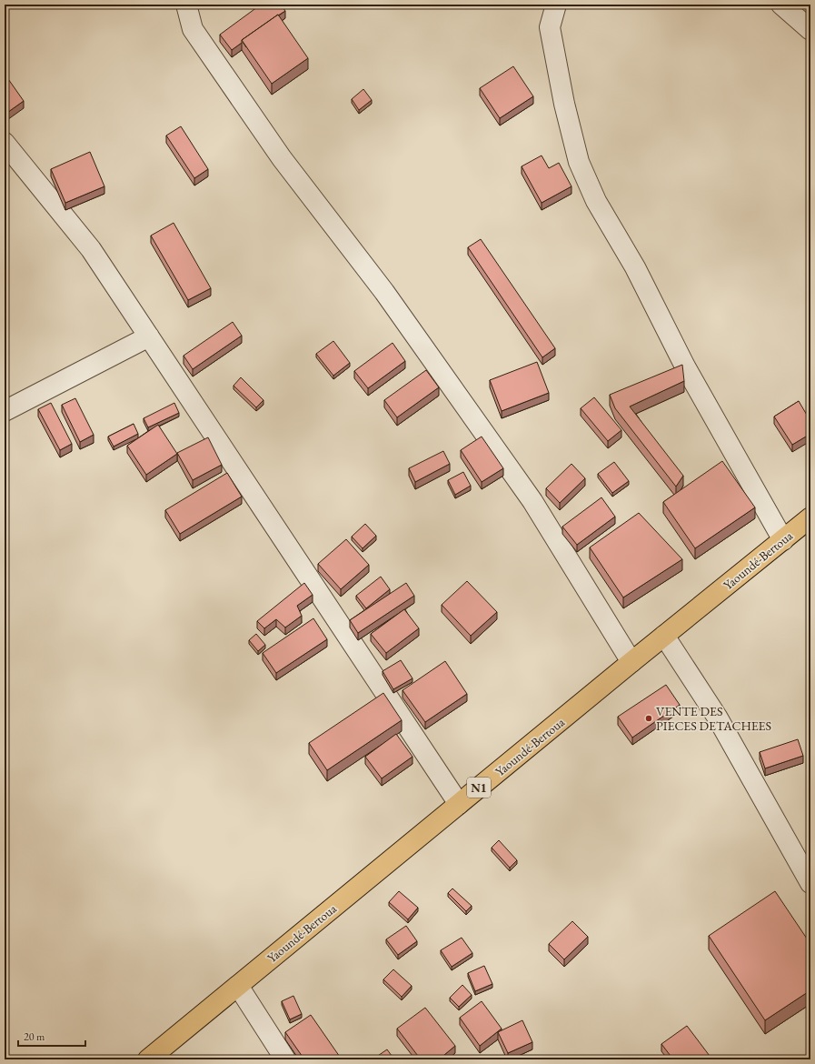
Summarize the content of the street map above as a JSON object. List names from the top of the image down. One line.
{"streets":{"highway":["Yaoundé-Bertoua","N1"]},"places":["VENTE DES PIECES DETACHEES"],"scale_bar":"20 m"}
